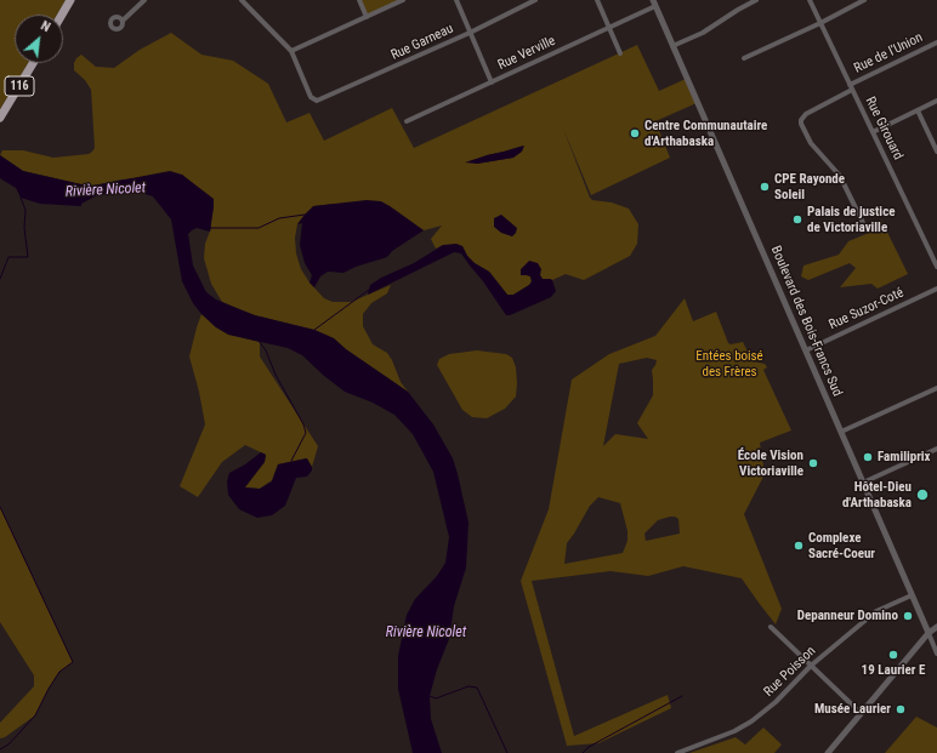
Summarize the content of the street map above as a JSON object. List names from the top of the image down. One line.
{"streets":{"main road":["116"],"street":["Rue Garneau","Rue Verville","Rue de l'Union","Rue Girouard","Rue Suzor-Coté","Boulevard des Bois-Francs Sud","Rue Poisson"]},"crossings":[["Rue Verville","Boulevard des Bois-Francs Sud"],["Rue de l'Union","Rue Girouard"],["Rue Suzor-Coté","Boulevard des Bois-Francs Sud"],["Boulevard des Bois-Francs Sud","Rue Poisson"]],"water":["Rivière Nicolet"],"parks":["Entées boisé des Frères"],"places":["Centre Communautaire d'Arthabaska","CPE Rayonde Soleil","Palais de justice de Victoriaville","Familiprix","École Vision Victoriaville","Hôtel-Dieu d'Arthabaska","Complexe Sacré-Coeur","Depanneur Domino","19 Laurier E","Musée Laurier"],"north":"top right"}
